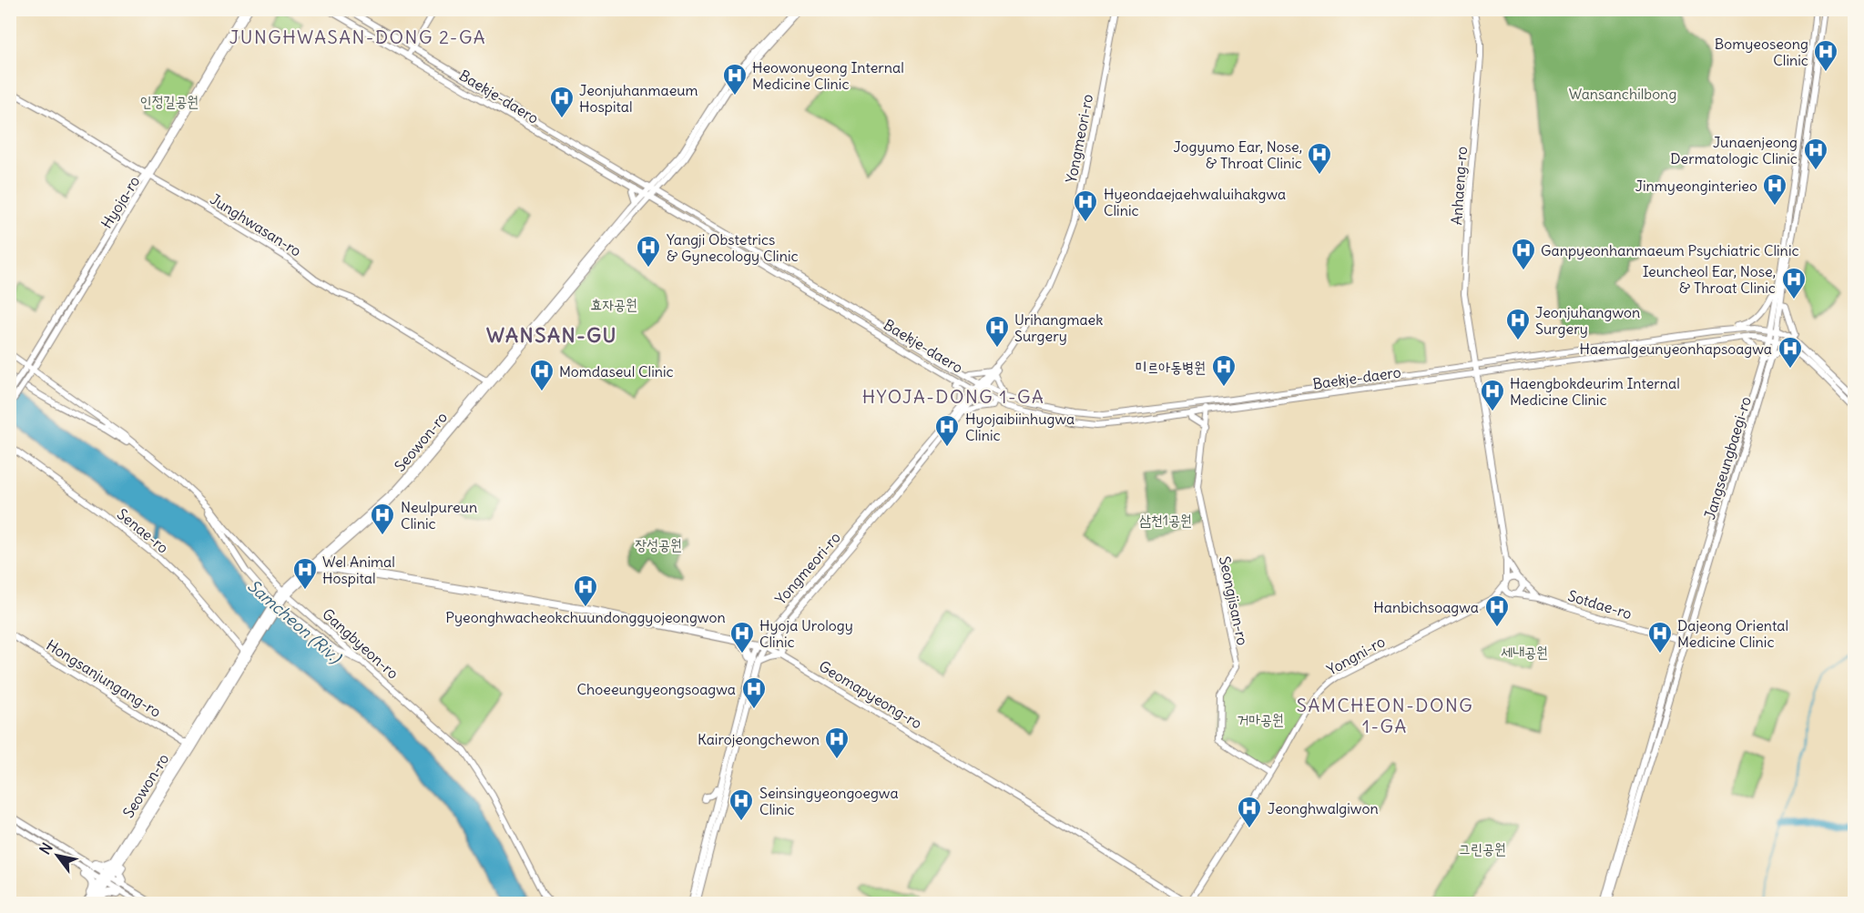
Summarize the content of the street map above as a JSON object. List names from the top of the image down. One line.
{"streets":{"main road":["Seowon-ro","Geomapyeong-ro"],"street":["Baekje-daero","Yongmeori-ro","Anhaeng-ro","Hyoja-ro","Junghwasan-ro","Jangseungbaegi-ro","Senae-ro","Seongjisan-ro","Sotdae-ro","Gangbyeon-ro","Yongni-ro","Hongsanjungang-ro"]},"crossings":[["Baekje-daero","Yongmeori-ro"],["Baekje-daero","Anhaeng-ro"],["Baekje-daero","Seowon-ro"],["Baekje-daero","Jangseungbaegi-ro"],["Baekje-daero","Seongjisan-ro"],["Yongmeori-ro","Geomapyeong-ro"],["Hyoja-ro","Junghwasan-ro"],["Junghwasan-ro","Seowon-ro"],["Seowon-ro","Senae-ro"],["Seowon-ro","Gangbyeon-ro"],["Seowon-ro","Hongsanjungang-ro"],["Seowon-ro","Geomapyeong-ro"],["Jangseungbaegi-ro","Sotdae-ro"],["Seongjisan-ro","Yongni-ro"],["Yongni-ro","Geomapyeong-ro"]],"districts":["JUNGHWASAN-DONG 2-GA","WANSAN-GU","HYOJA-DONG 1-GA","SAMCHEON-DONG 1-GA"],"water":["Samcheon (Riv.)"],"parks":["Wansanchilbong","인정길공원","효자공원","삼천1공원","장성공원","세내공원","거마공원","그린공원"],"places":{"hospital":["Bomyeoseong Clinic","Heowonyeong Internal Medicine Clinic","Jeonjuhanmaeum Hospital","Junaenjeong Dermatologic Clinic","Jogyumo Ear, Nose, & Throat Clinic","Jinmyeonginterieo","Hyeondaejaehwaluihakgwa Clinic","Yangji Obstetrics & Gynecology Clinic","Ganpyeonhanmaeum Psychiatric Clinic","Ieuncheol Ear, Nose, & Throat Clinic","Jeonjuhangwon Surgery","Urihangmaek Surgery","Haemalgeunyeonhapsoagwa","미르아동병원","Momdaseul Clinic","Haengbokdeurim Internal Medicine Clinic","Hyojaibiinhugwa Clinic","Neulpureun Clinic","Wel Animal Hospital","Pyeonghwacheokchuundonggyojeongwon","Hanbichsoagwa","Hyoja Urology Clinic","Dajeong Oriental Medicine Clinic","Choeeungyeongsoagwa","Kairojeongchewon","Seinsingyeongoegwa Clinic","Jeonghwalgiwon"]},"north":"top left"}
